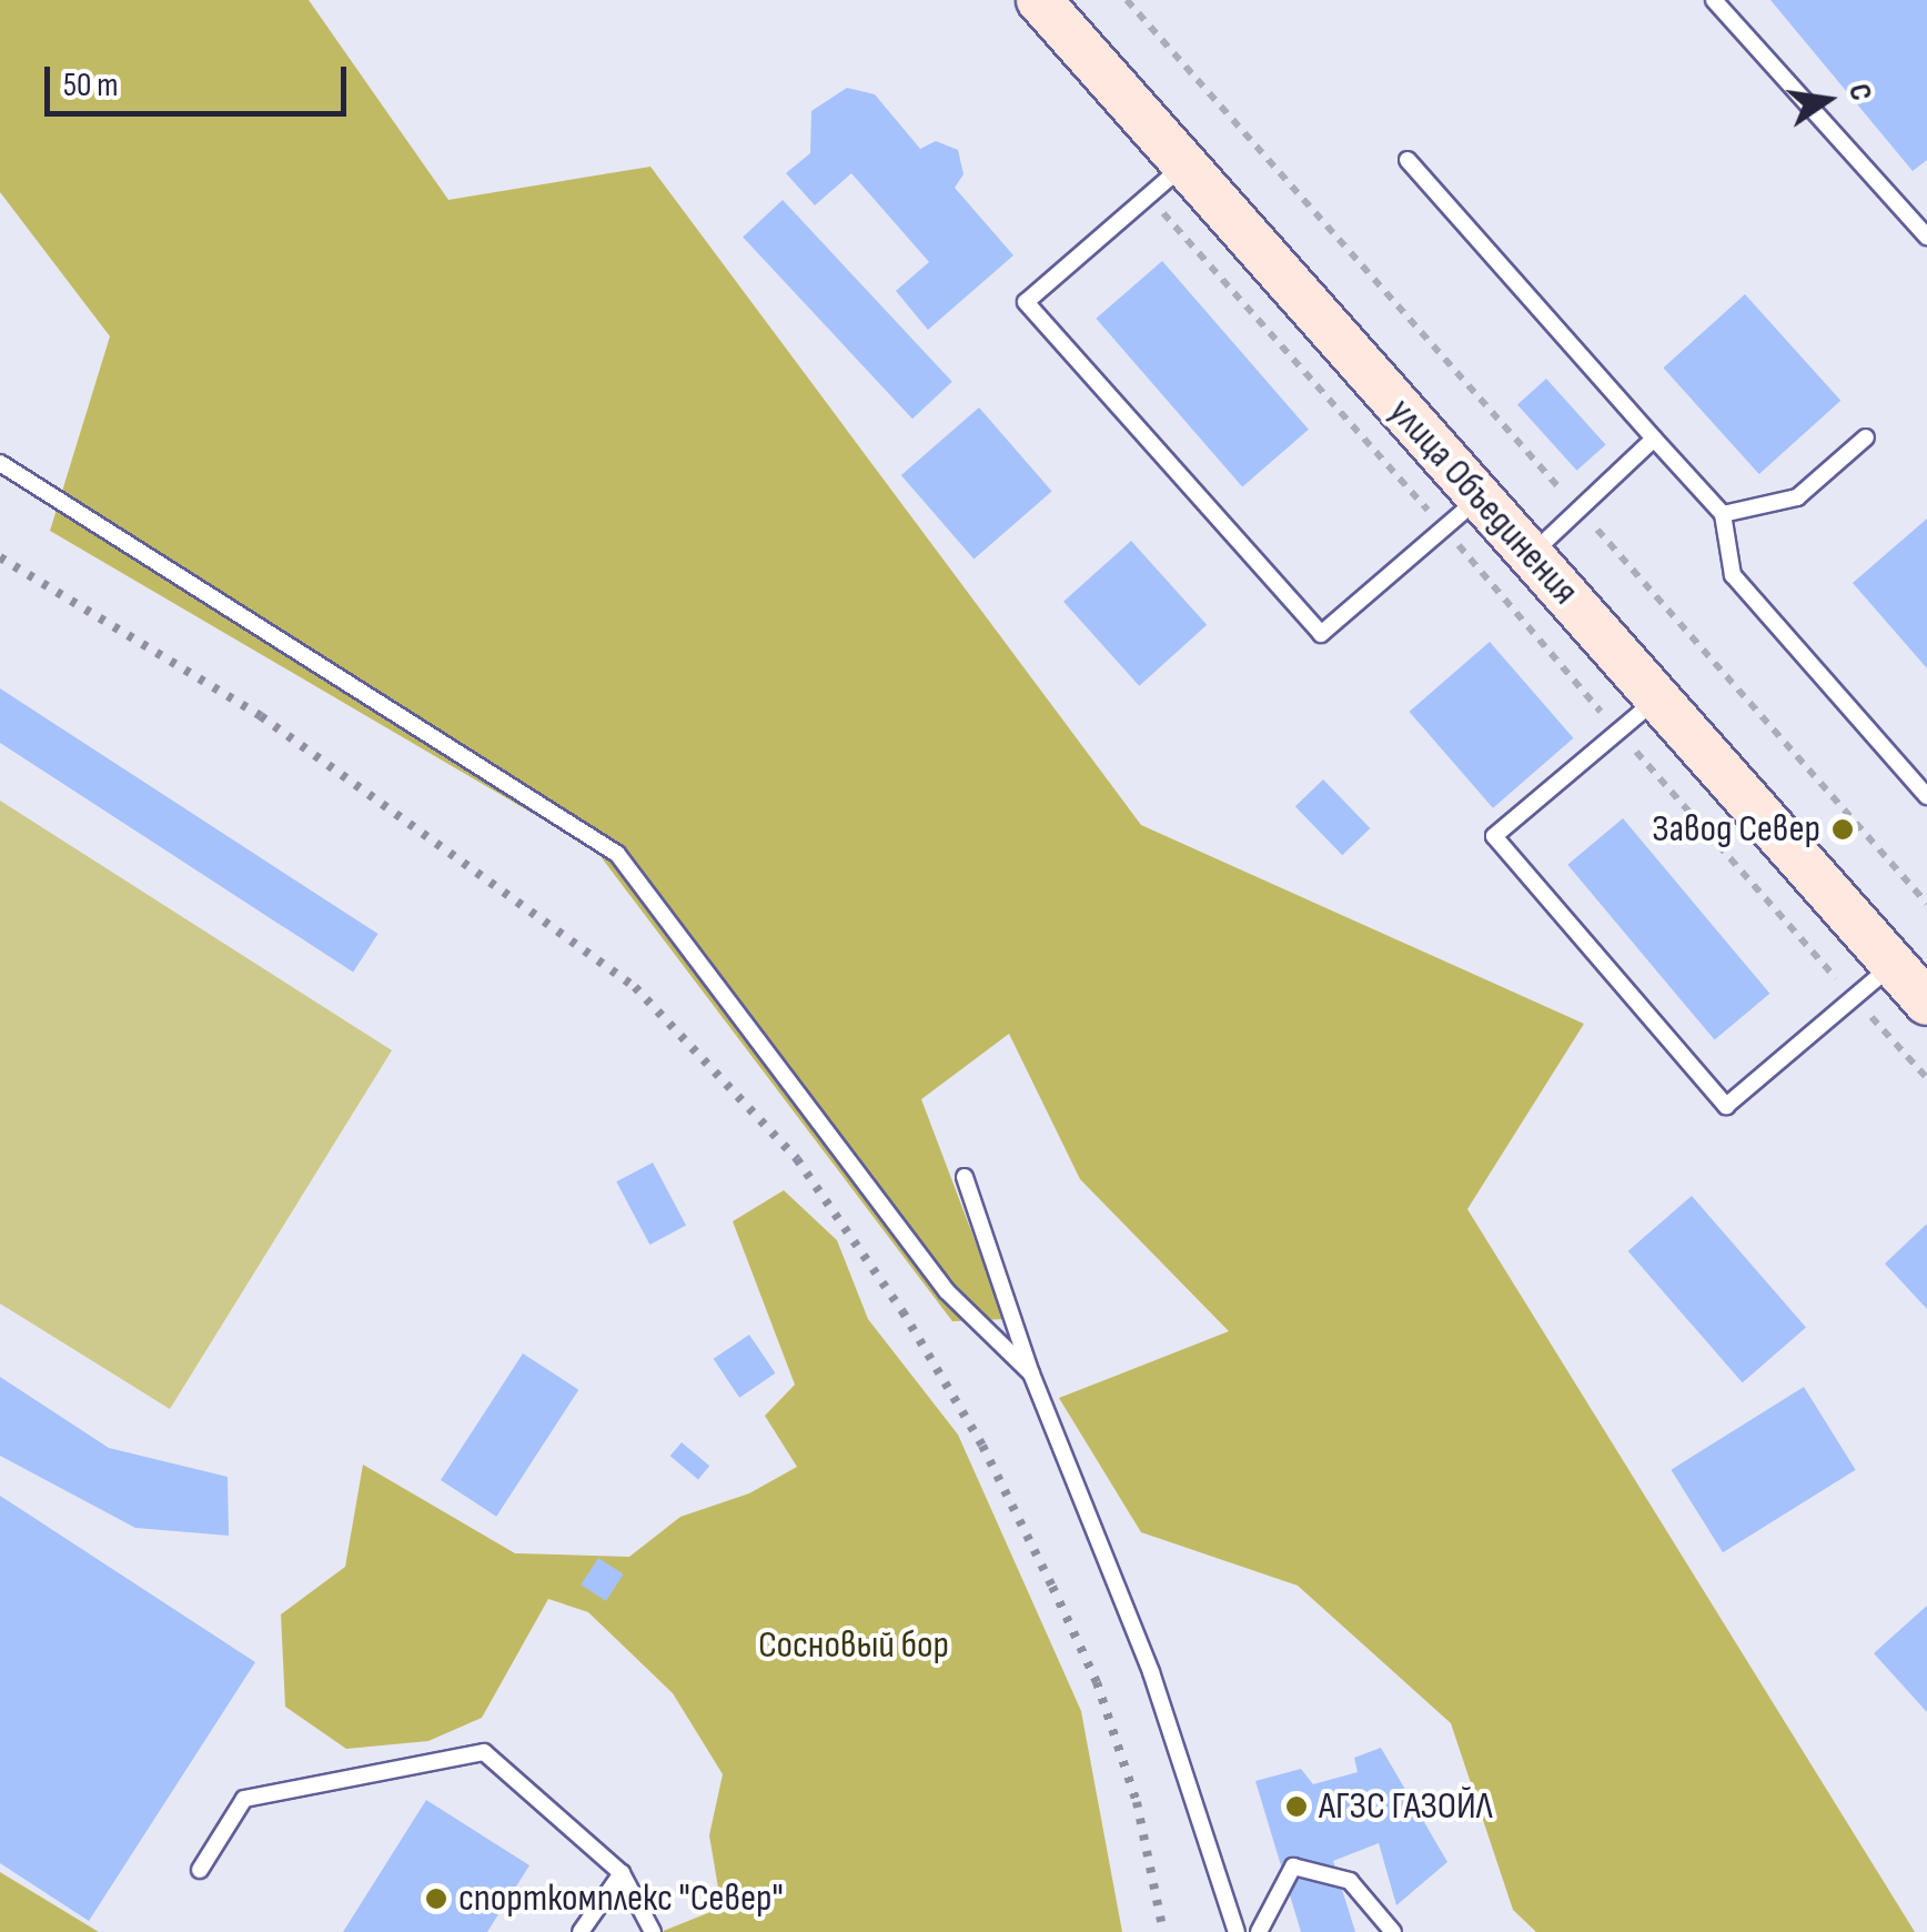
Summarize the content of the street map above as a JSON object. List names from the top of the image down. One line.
{"streets":{"main road":["улица Объединения"]},"parks":["Сосновый бор"],"places":["Завод Север","АГЗС ГАЗОЙЛ","спорткомплекс \"Север\""],"scale_bar":"50 m","north":"right"}
